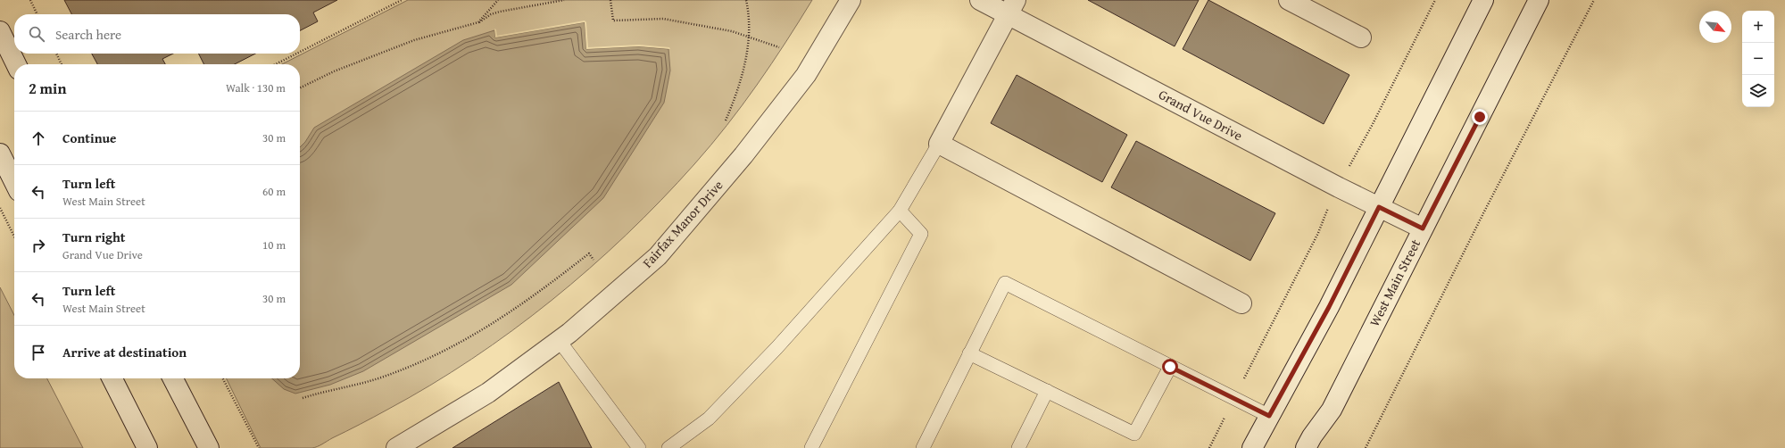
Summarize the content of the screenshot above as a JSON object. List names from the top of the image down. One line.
{"streets":{"street":["Grand Vue Drive","Fairfax Manor Drive","West Main Street"]},"crossings":[["Grand Vue Drive","West Main Street"]],"north":"bottom right","page":{"map_buttons":["+","−"],"search":"Search here","heading":["2 min","Walk · 130 m"],"list":[["Continue","30 m"],["Turn left","West Main Street","60 m"],["Turn right","Grand Vue Drive","10 m"],["Turn left","West Main Street","30 m"],"Arrive at destination"]}}
